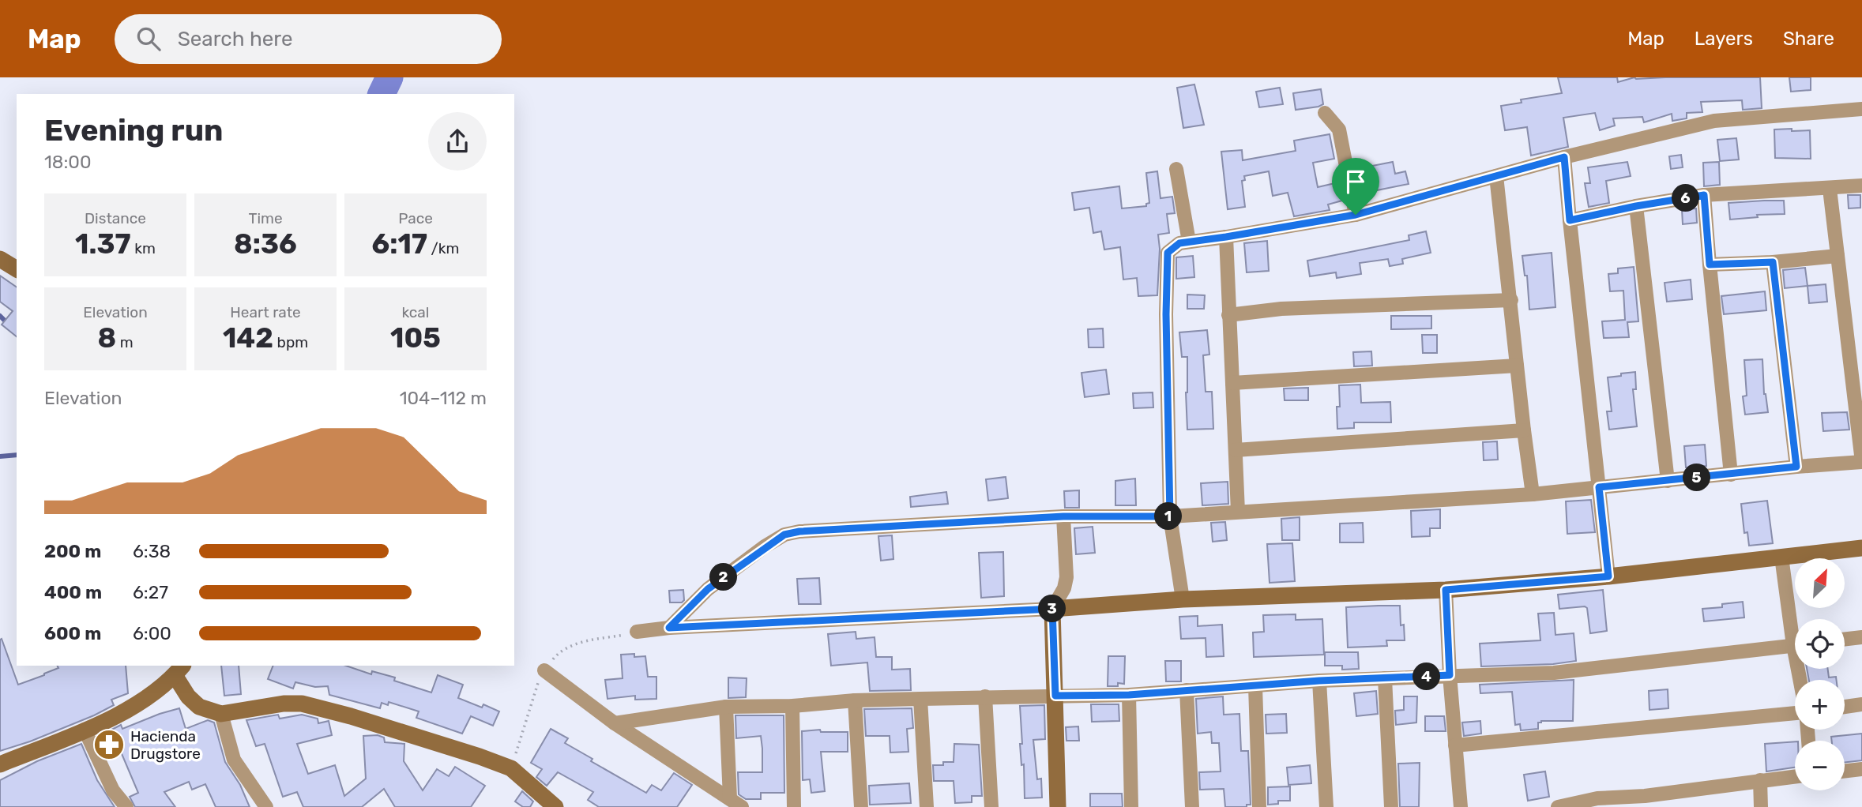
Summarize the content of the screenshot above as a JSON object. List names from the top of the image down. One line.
{"places":{"pharmacy":["Hacienda Drugstore"]},"north":"top right","page":{"header":"Map","search":"Search here","nav":["Map","Layers","Share"],"heading":["Evening run","18:00"],"pins":["6","5","1","2","3","4"],"stats":[["Distance","1.37 km"],["Time","8:36"],["Pace","6:17 /km"],["Elevation","8 m"],["Heart rate","142 bpm"],["kcal","105"]],"chart":["Elevation","104–112 m"],"list":[{"name":"200 m","note":"6:38"},{"name":"400 m","note":"6:27"},{"name":"600 m","note":"6:00"}],"map_buttons":["+","−"]}}
